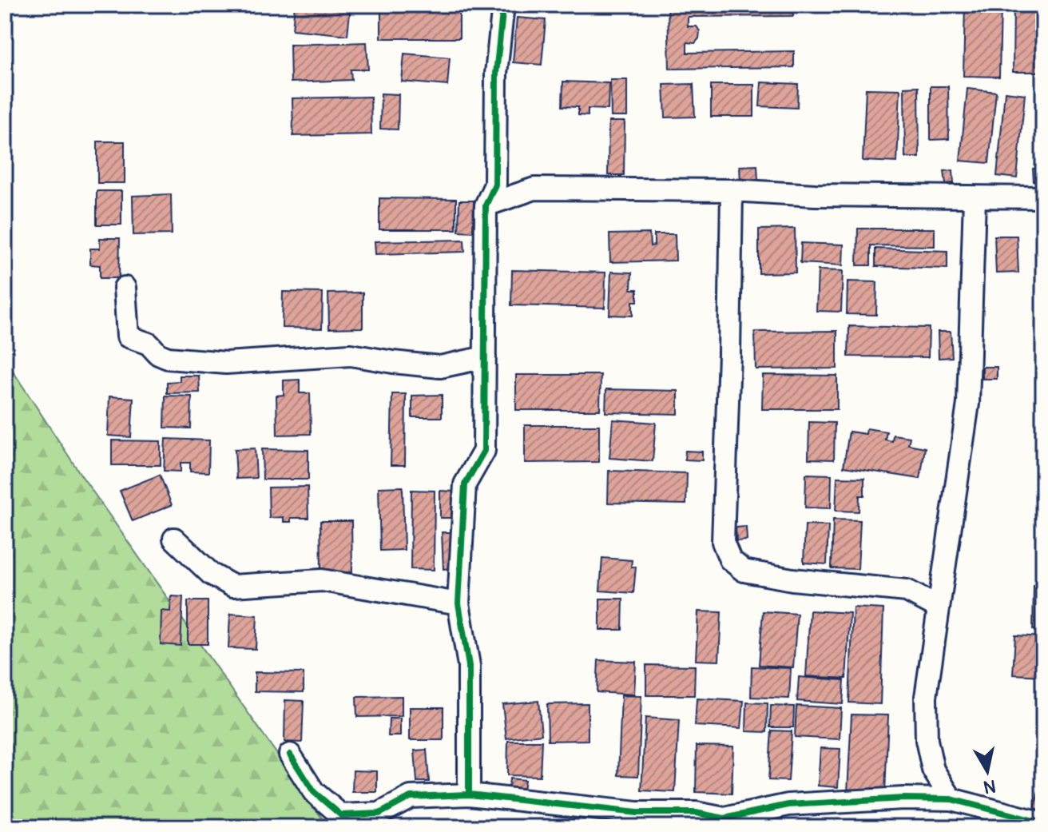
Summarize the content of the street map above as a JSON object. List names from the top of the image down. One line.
{"north":"bottom"}
